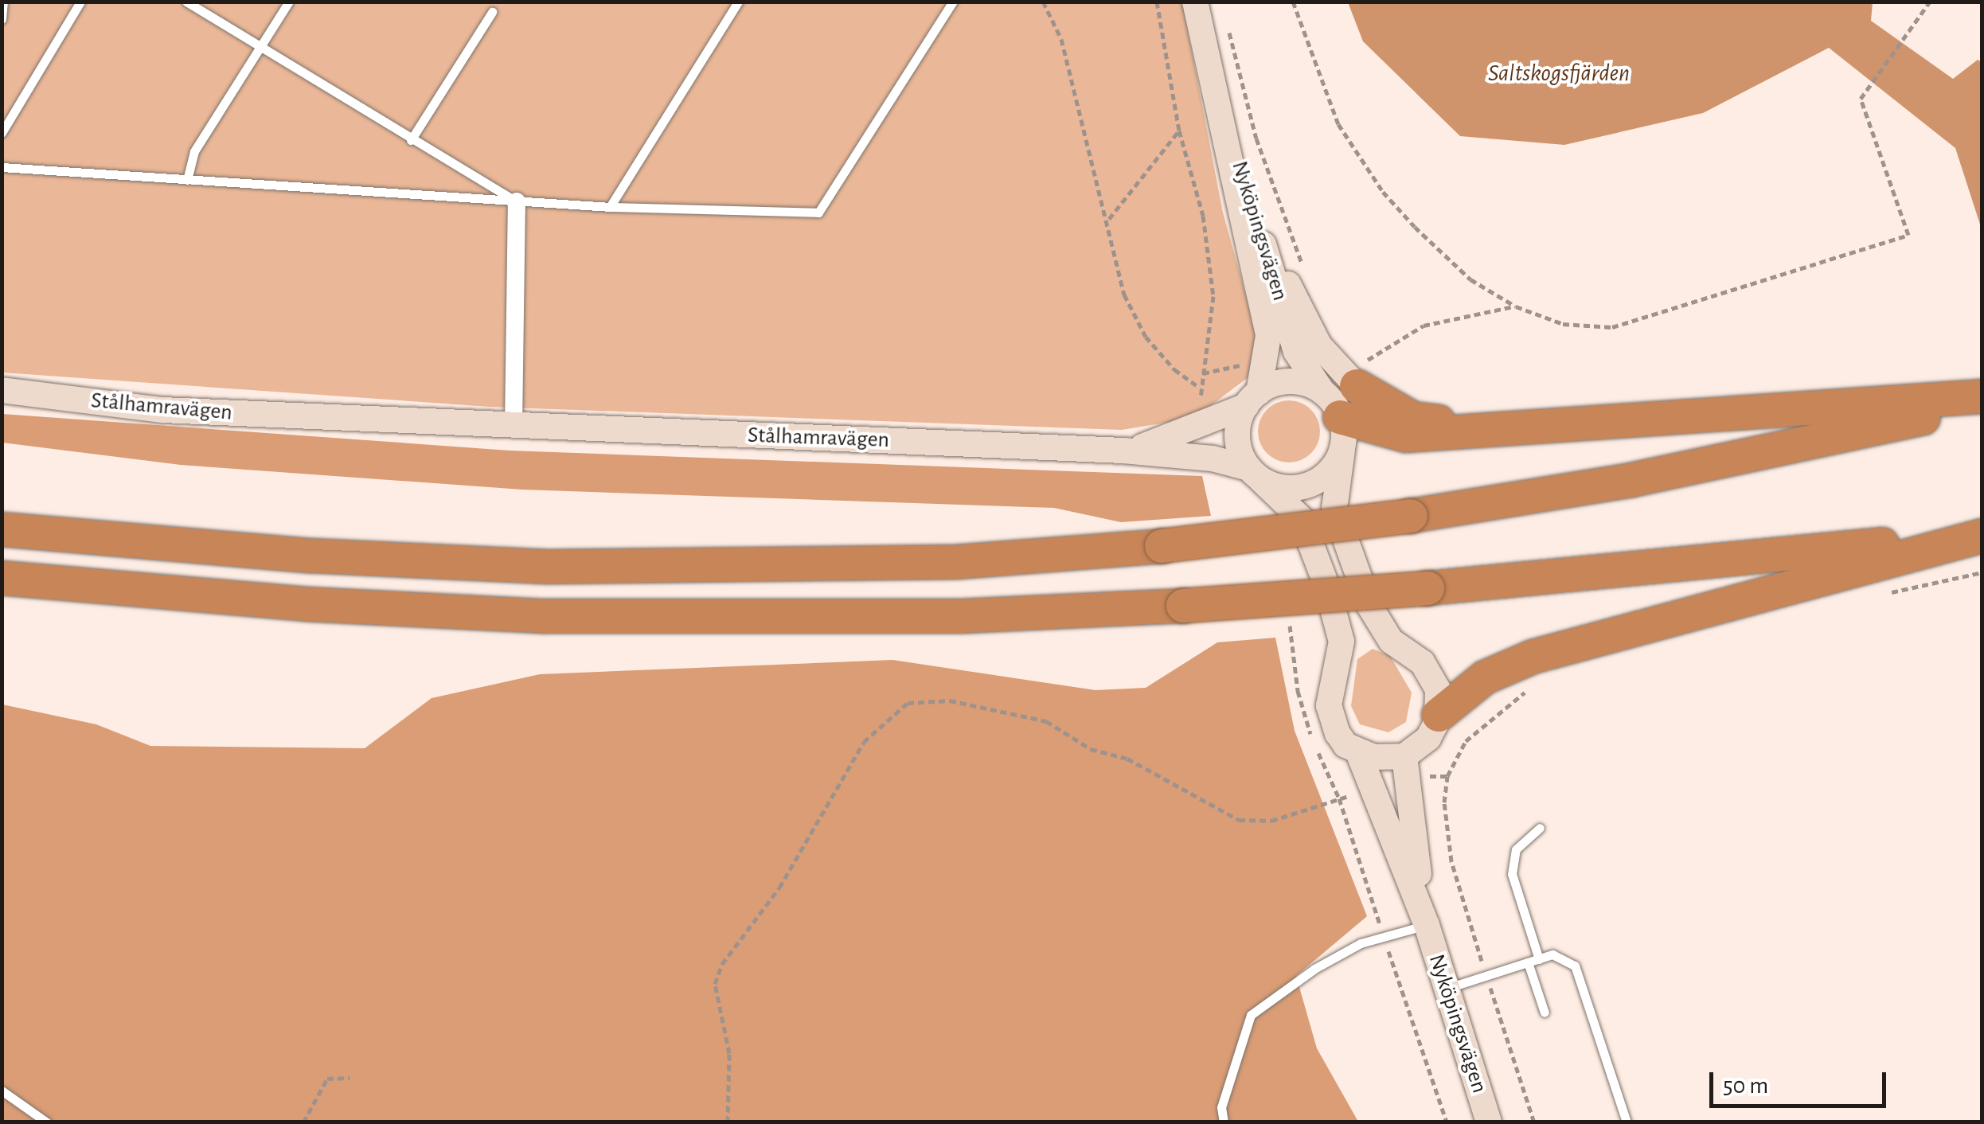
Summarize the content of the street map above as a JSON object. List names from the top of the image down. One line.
{"streets":{"main road":["Nyköpingsvägen","Stålhamravägen"]},"crossings":[["Nyköpingsvägen","Stålhamravägen"]],"water":["Saltskogsfjärden"],"scale_bar":"50 m"}
